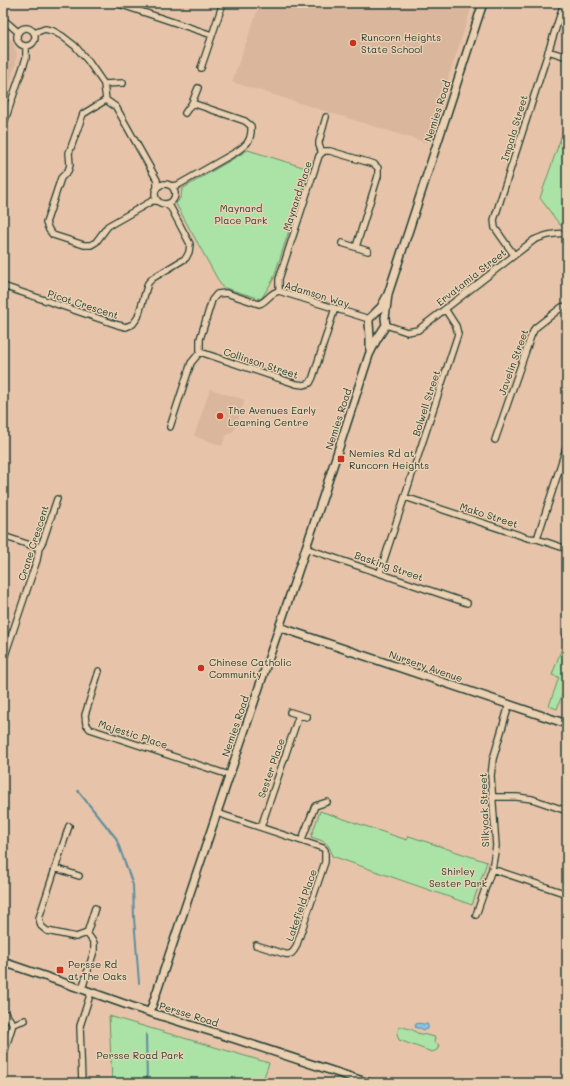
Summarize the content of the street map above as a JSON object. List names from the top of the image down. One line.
{"streets":{"street":["Nemies Road","Impala Street","Maynard Place","Ervatamia Street","Adamson Way","Picot Crescent","Javelin Street","Collinson Street","Bolwell Street","Mako Street","Crane Crescent","Basking Street","Nursery Avenue","Majestic Place","Sester Place","Silkyoak Street","Lakefield Place","Persse Road"]},"crossings":[["Nemies Road","Ervatamia Street"],["Nemies Road","Adamson Way"],["Nemies Road","Basking Street"],["Nemies Road","Nursery Avenue"],["Nemies Road","Majestic Place"],["Nemies Road","Lakefield Place"],["Nemies Road","Persse Road"],["Impala Street","Ervatamia Street"],["Maynard Place","Adamson Way"],["Ervatamia Street","Bolwell Street"],["Adamson Way","Collinson Street"],["Bolwell Street","Mako Street"],["Bolwell Street","Basking Street"],["Nursery Avenue","Silkyoak Street"],["Sester Place","Lakefield Place"]],"parks":["Maynard Place Park","Shirley Sester Park","Persse Road Park"],"places":{"other":["Runcorn Heights State School","The Avenues Early Learning Centre","Chinese Catholic Community"],"transit":["Nemies Rd at Runcorn Heights","Persse Rd at The Oaks"]}}
